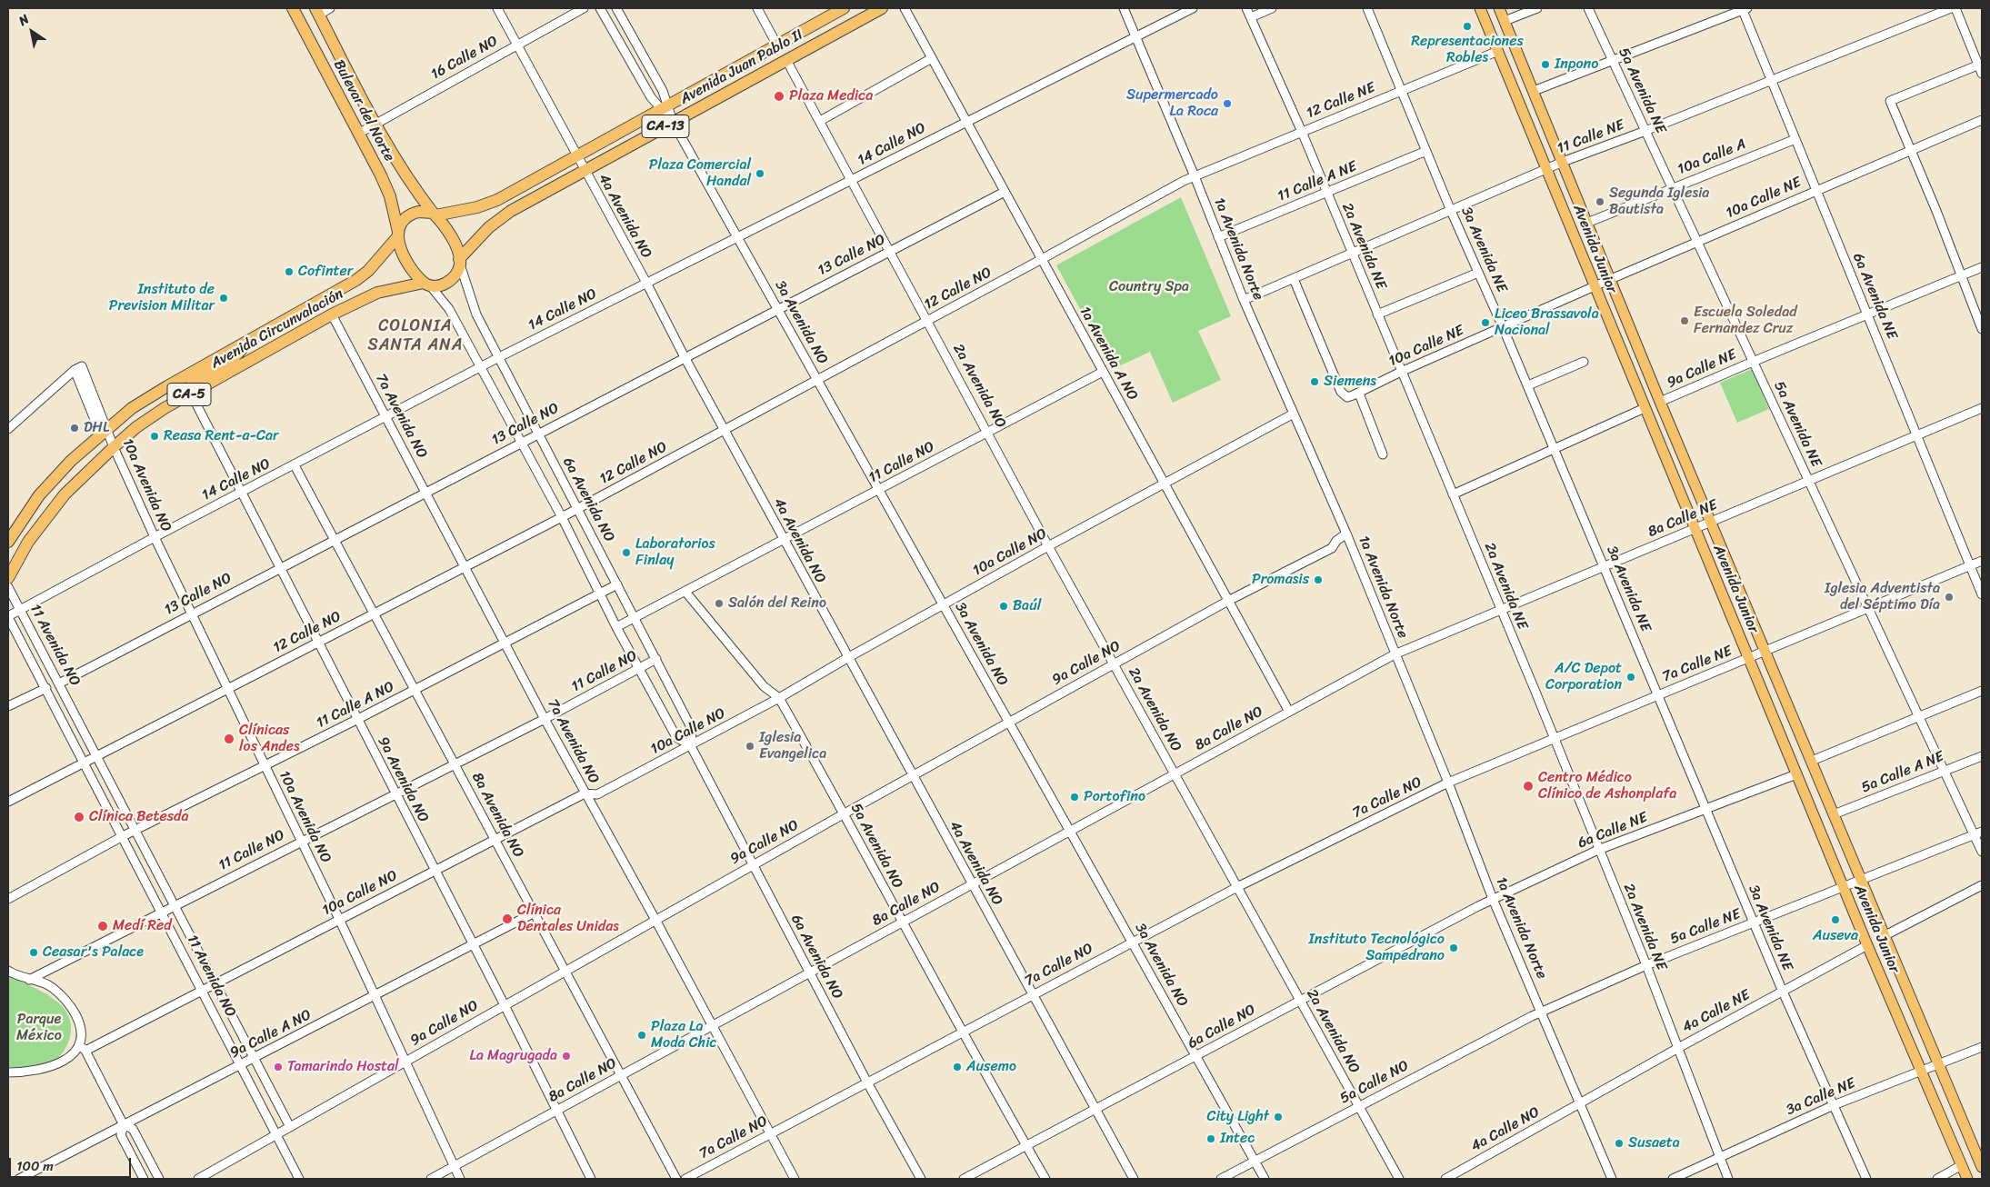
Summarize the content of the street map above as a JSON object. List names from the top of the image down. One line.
{"streets":{"highway":["Avenida Juan Pablo II","Bulevar del Norte","CA-13","Avenida Circunvalación","CA-5"],"main road":["Avenida Junior"],"street":["16 Calle NO","5a Avenida NE","12 Calle NE","11 Calle NE","14 Calle NO","10a Calle A","11 Calle A NE","10a Calle NE","4a Avenida NO","2a Avenida NE","1a Avenida Norte","3a Avenida NE","13 Calle NO","12 Calle NO","6a Avenida NE","3a Avenida NO","1a Avenida A NO","9a Calle NE","2a Avenida NO","7a Avenida NO","11 Calle NO","10a Avenida NO","6a Avenida NO","8a Calle NE","10a Calle NO","11 Avenida NO","9a Calle NO","7a Calle NE","11 Calle A NO","8a Calle NO","5a Calle A NE","9a Avenida NO","7a Calle NO","8a Avenida NO","6a Calle NE","5a Avenida NO","5a Calle NE","4a Calle NE","6a Calle NO","9a Calle A NO","5a Calle NO","3a Calle NE","4a Calle NO"]},"crossings":[["16 Calle NO","Bulevar del Norte"],["16 Calle NO","4a Avenida NO"],["Avenida Juan Pablo II","Bulevar del Norte"],["Avenida Juan Pablo II","4a Avenida NO"],["Avenida Juan Pablo II","3a Avenida NO"],["Avenida Juan Pablo II","Avenida Circunvalación"],["Avenida Juan Pablo II","2a Avenida NO"],["Avenida Juan Pablo II","CA-5"],["Avenida Juan Pablo II","6a Avenida NO"],["5a Avenida NE","11 Calle NE"],["5a Avenida NE","10a Calle A"],["5a Avenida NE","10a Calle NE"],["5a Avenida NE","9a Calle NE"],["5a Avenida NE","8a Calle NE"],["5a Avenida NE","7a Calle NE"],["5a Avenida NE","5a Calle A NE"],["5a Avenida NE","5a Calle NE"],["12 Calle NE","2a Avenida NE"],["12 Calle NE","1a Avenida Norte"],["12 Calle NE","Avenida Junior"],["12 Calle NE","3a Avenida NE"],["12 Calle NE","12 Calle NO"],["Bulevar del Norte","Avenida Circunvalación"],["Bulevar del Norte","CA-5"],["Bulevar del Norte","6a Avenida NO"],["11 Calle NE","2a Avenida NE"],["11 Calle NE","1a Avenida Norte"],["11 Calle NE","Avenida Junior"],["11 Calle NE","3a Avenida NE"],["11 Calle NE","6a Avenida NE"],["14 Calle NO","4a Avenida NO"],["14 Calle NO","1a Avenida Norte"],["14 Calle NO","3a Avenida NO"],["14 Calle NO","1a Avenida A NO"],["14 Calle NO","2a Avenida NO"],["14 Calle NO","7a Avenida NO"],["14 Calle NO","10a Avenida NO"],["14 Calle NO","6a Avenida NO"],["14 Calle NO","11 Avenida NO"],["14 Calle NO","9a Avenida NO"],["14 Calle NO","8a Avenida NO"],["10a Calle A","Avenida Junior"],["10a Calle A","6a Avenida NE"],["11 Calle A NE","2a Avenida NE"],["11 Calle A NE","1a Avenida Norte"],["11 Calle A NE","3a Avenida NE"],["10a Calle NE","2a Avenida NE"],["10a Calle NE","Avenida Junior"],["10a Calle NE","3a Avenida NE"],["10a Calle NE","6a Avenida NE"],["4a Avenida NO","13 Calle NO"],["4a Avenida NO","12 Calle NO"],["4a Avenida NO","11 Calle NO"],["4a Avenida NO","10a Calle NO"],["4a Avenida NO","9a Calle NO"],["4a Avenida NO","8a Calle NO"],["4a Avenida NO","7a Calle NO"],["4a Avenida NO","6a Calle NO"],["2a Avenida NE","8a Calle NE"],["2a Avenida NE","7a Calle NE"],["2a Avenida NE","6a Calle NE"],["2a Avenida NE","5a Calle NE"],["2a Avenida NE","4a Calle NE"],["2a Avenida NE","3a Calle NE"],["1a Avenida Norte","12 Calle NO"],["1a Avenida Norte","8a Calle NE"],["1a Avenida Norte","10a Calle NO"],["1a Avenida Norte","9a Calle NO"],["1a Avenida Norte","7a Calle NE"],["1a Avenida Norte","8a Calle NO"],["1a Avenida Norte","7a Calle NO"],["1a Avenida Norte","6a Calle NE"],["1a Avenida Norte","5a Calle NE"],["1a Avenida Norte","4a Calle NE"],["1a Avenida Norte","6a Calle NO"],["1a Avenida Norte","5a Calle NO"],["1a Avenida Norte","4a Calle NO"],["Avenida Junior","9a Calle NE"],["Avenida Junior","8a Calle NE"],["Avenida Junior","7a Calle NE"],["Avenida Junior","5a Calle A NE"],["Avenida Junior","6a Calle NE"],["Avenida Junior","5a Calle NE"],["Avenida Junior","4a Calle NE"],["Avenida Junior","3a Calle NE"],["3a Avenida NE","8a Calle NE"],["3a Avenida NE","7a Calle NE"],["3a Avenida NE","6a Calle NE"],["3a Avenida NE","5a Calle NE"],["3a Avenida NE","4a Calle NE"],["3a Avenida NE","3a Calle NE"],["13 Calle NO","3a Avenida NO"],["13 Calle NO","1a Avenida A NO"],["13 Calle NO","2a Avenida NO"],["13 Calle NO","7a Avenida NO"],["13 Calle NO","10a Avenida NO"],["13 Calle NO","6a Avenida NO"],["13 Calle NO","11 Avenida NO"],["13 Calle NO","9a Avenida NO"],["13 Calle NO","8a Avenida NO"],["12 Calle NO","3a Avenida NO"],["12 Calle NO","1a Avenida A NO"],["12 Calle NO","2a Avenida NO"],["12 Calle NO","7a Avenida NO"],["12 Calle NO","10a Avenida NO"],["12 Calle NO","6a Avenida NO"],["12 Calle NO","11 Avenida NO"],["12 Calle NO","9a Avenida NO"],["12 Calle NO","8a Avenida NO"],["6a Avenida NE","9a Calle NE"],["6a Avenida NE","8a Calle NE"],["6a Avenida NE","7a Calle NE"],["3a Avenida NO","11 Calle NO"],["3a Avenida NO","10a Calle NO"],["3a Avenida NO","9a Calle NO"],["3a Avenida NO","8a Calle NO"],["3a Avenida NO","7a Calle NO"],["3a Avenida NO","6a Calle NO"],["3a Avenida NO","5a Calle NO"],["Avenida Circunvalación","CA-5"],["Avenida Circunvalación","7a Avenida NO"],["Avenida Circunvalación","10a Avenida NO"],["Avenida Circunvalación","6a Avenida NO"],["Avenida Circunvalación","9a Avenida NO"],["1a Avenida A NO","11 Calle NO"],["1a Avenida A NO","10a Calle NO"],["1a Avenida A NO","9a Calle NO"],["1a Avenida A NO","8a Calle NO"],["2a Avenida NO","11 Calle NO"],["2a Avenida NO","10a Calle NO"],["2a Avenida NO","9a Calle NO"],["2a Avenida NO","8a Calle NO"],["2a Avenida NO","7a Calle NO"],["2a Avenida NO","6a Calle NO"],["2a Avenida NO","5a Calle NO"],["CA-5","6a Avenida NO"],["7a Avenida NO","11 Calle NO"],["7a Avenida NO","10a Calle NO"],["7a Avenida NO","9a Calle NO"],["7a Avenida NO","11 Calle A NO"],["7a Avenida NO","8a Calle NO"],["7a Avenida NO","7a Calle NO"],["11 Calle NO","10a Avenida NO"],["11 Calle NO","6a Avenida NO"],["11 Calle NO","11 Avenida NO"],["11 Calle NO","9a Avenida NO"],["11 Calle NO","8a Avenida NO"],["11 Calle NO","5a Avenida NO"],["10a Avenida NO","10a Calle NO"],["10a Avenida NO","9a Calle NO"],["10a Avenida NO","11 Calle A NO"],["10a Avenida NO","8a Calle NO"],["10a Avenida NO","9a Calle A NO"],["6a Avenida NO","10a Calle NO"],["6a Avenida NO","9a Calle NO"],["6a Avenida NO","11 Calle A NO"],["6a Avenida NO","8a Calle NO"],["6a Avenida NO","7a Calle NO"],["8a Calle NE","8a Calle NO"],["10a Calle NO","11 Avenida NO"],["10a Calle NO","9a Avenida NO"],["10a Calle NO","8a Avenida NO"],["10a Calle NO","5a Avenida NO"],["11 Avenida NO","9a Calle NO"],["11 Avenida NO","11 Calle A NO"],["11 Avenida NO","9a Calle A NO"],["9a Calle NO","9a Avenida NO"],["9a Calle NO","8a Avenida NO"],["9a Calle NO","5a Avenida NO"],["7a Calle NE","7a Calle NO"],["11 Calle A NO","9a Avenida NO"],["11 Calle A NO","8a Avenida NO"],["8a Calle NO","9a Avenida NO"],["8a Calle NO","8a Avenida NO"],["8a Calle NO","5a Avenida NO"],["9a Avenida NO","9a Calle A NO"],["7a Calle NO","5a Avenida NO"],["8a Avenida NO","9a Calle A NO"],["6a Calle NE","6a Calle NO"],["5a Avenida NO","6a Calle NO"],["5a Calle NE","5a Calle NO"],["4a Calle NE","4a Calle NO"]],"districts":["COLONIA SANTA ANA"],"parks":["Country Spa","Parque México"],"places":["Representaciones Robles","Inpono","Plaza Medica","Supermercado La Roca","Plaza Comercial Handal","Segunda Iglesia Bautista","Cofinter","Instituto de Prevision Militar","Escuela Soledad Fernandez Cruz","Liceo Brassavola Nacional","Siemens","DHL","Reasa Rent-a-Car","Laboratorios Finlay","Promasis","Iglesia Adventista del Séptimo Día","Salón del Reino","Baúl","A/C Depot Corporation","Clínicas los Andes","Iglesia Evangelica","Centro Médico Clínico de Ashonplafa","Portofino","Clínica Betesda","Clínica Dentales Unidas","Auseva","Medí Red","Instituto Tecnológico Sampedrano","Ceasar's Palace","Plaza La Moda Chic","La Magrugada","Tamarindo Hostal","Ausemo","City Light","Intec","Susaeta"],"scale_bar":"100 m","north":"top left"}
